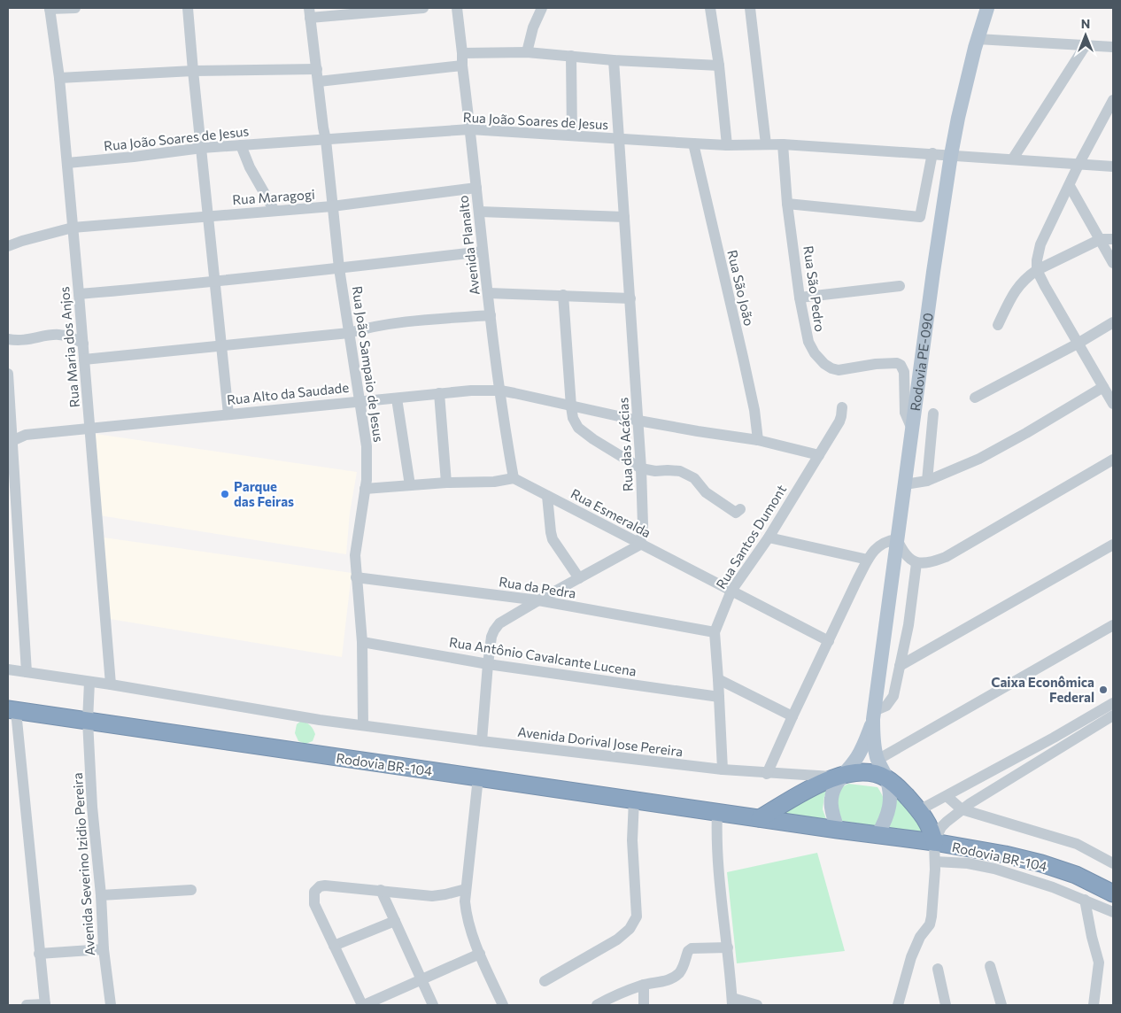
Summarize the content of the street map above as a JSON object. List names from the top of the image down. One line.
{"streets":{"highway":["Rodovia BR-104"],"main road":["Rodovia PE-090"],"street":["Rua João Soares de Jesus","Rua Maragogi","Avenida Planalto","Rua São João","Rua São Pedro","Rua Maria dos Anjos","Rua João Sampaio de Jesus","Rua Alto da Saudade","Rua das Acácias","Rua Esmeralda","Rua Santos Dumont","Rua da Pedra","Rua Antônio Cavalcante Lucena","Avenida Dorival Jose Pereira","Avenida Severino Izidio Pereira"]},"crossings":[["Rua João Soares de Jesus","Avenida Planalto"],["Rua João Soares de Jesus","Rua São João"],["Rua João Soares de Jesus","Rua São Pedro"],["Rua João Soares de Jesus","Rua Maria dos Anjos"],["Rua João Soares de Jesus","Rodovia PE-090"],["Rua João Soares de Jesus","Rua João Sampaio de Jesus"],["Rua João Soares de Jesus","Rua das Acácias"],["Rua Maragogi","Avenida Planalto"],["Rua Maragogi","Rua Maria dos Anjos"],["Rua Maragogi","Rua João Sampaio de Jesus"],["Avenida Planalto","Rua Alto da Saudade"],["Avenida Planalto","Rua Esmeralda"],["Rua São João","Rua Alto da Saudade"],["Rua São Pedro","Rodovia PE-090"],["Rua Maria dos Anjos","Rua Alto da Saudade"],["Rua Maria dos Anjos","Avenida Dorival Jose Pereira"],["Rodovia PE-090","Avenida Dorival Jose Pereira"],["Rodovia PE-090","Rodovia BR-104"],["Rua João Sampaio de Jesus","Rua Alto da Saudade"],["Rua João Sampaio de Jesus","Rua da Pedra"],["Rua João Sampaio de Jesus","Rua Antônio Cavalcante Lucena"],["Rua João Sampaio de Jesus","Avenida Dorival Jose Pereira"],["Rua Alto da Saudade","Rua das Acácias"],["Rua Alto da Saudade","Rua Santos Dumont"],["Rua das Acácias","Rua Esmeralda"],["Rua Esmeralda","Rua Santos Dumont"],["Rua Santos Dumont","Rua da Pedra"],["Rua Santos Dumont","Rua Antônio Cavalcante Lucena"],["Rua Santos Dumont","Avenida Dorival Jose Pereira"],["Avenida Dorival Jose Pereira","Rodovia BR-104"],["Avenida Dorival Jose Pereira","Avenida Severino Izidio Pereira"],["Rodovia BR-104","Avenida Severino Izidio Pereira"]],"places":["Parque das Feiras","Caixa Econômica Federal"],"north":"top"}
